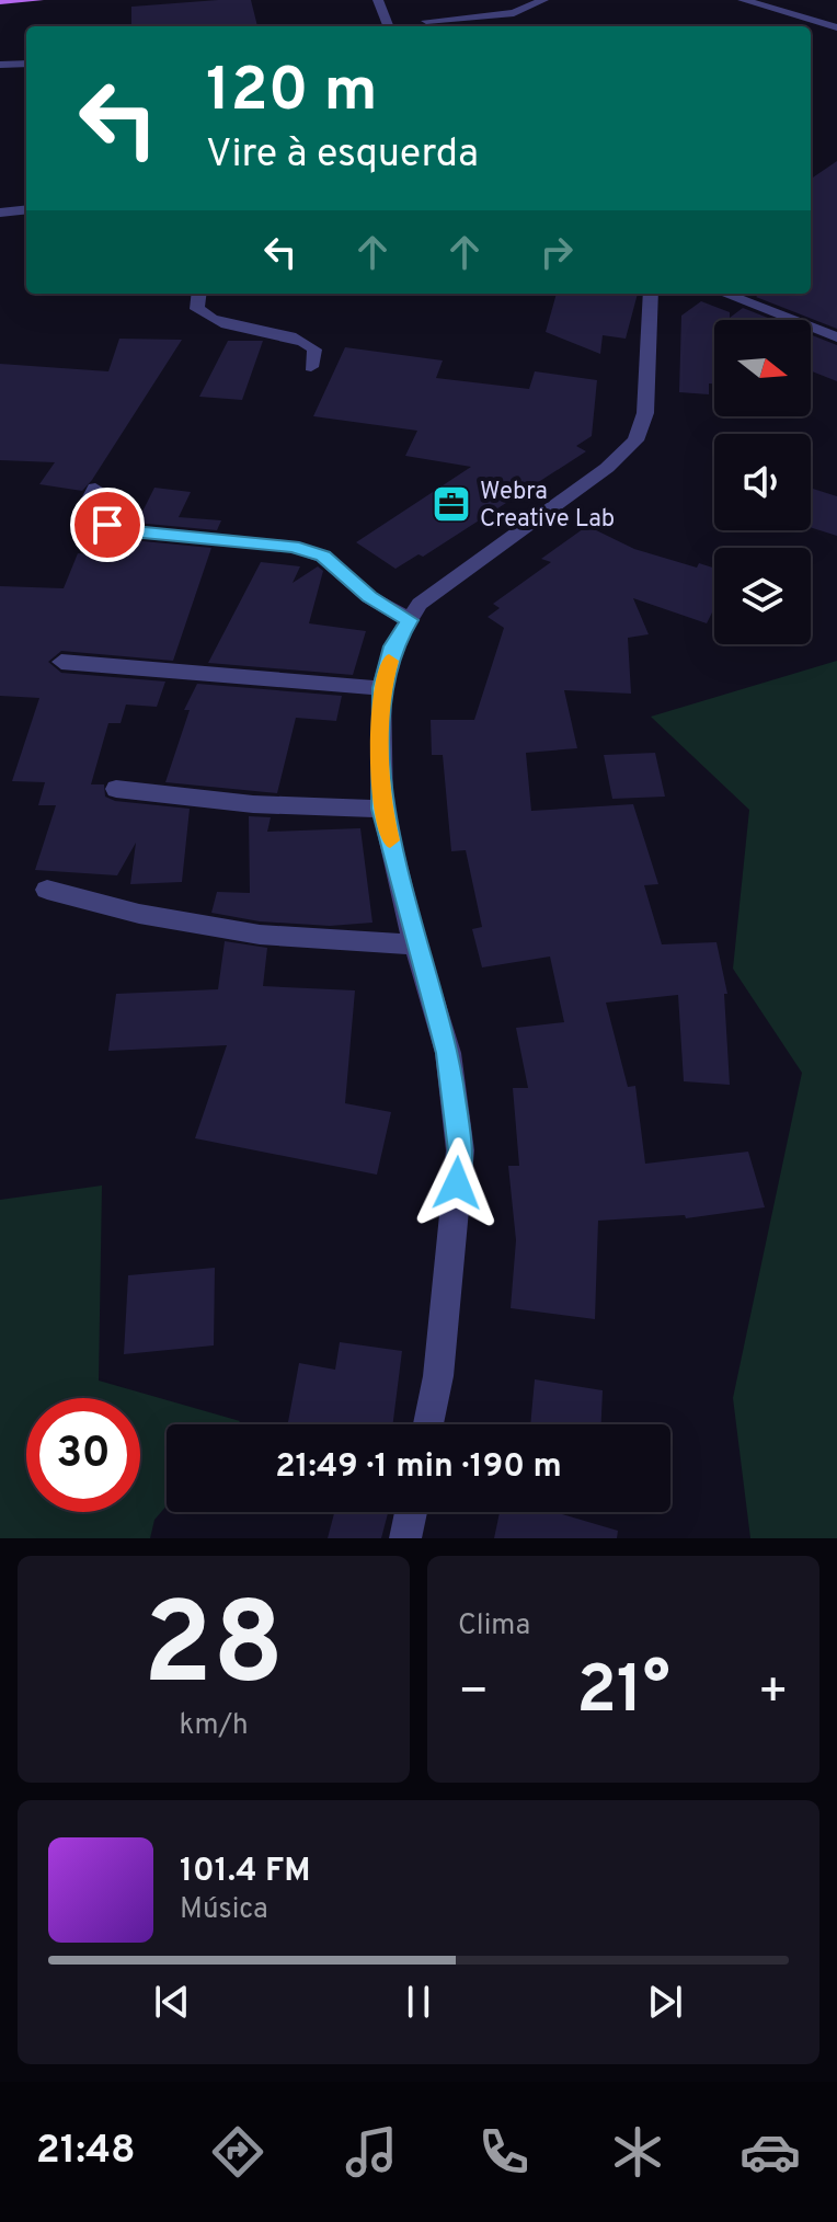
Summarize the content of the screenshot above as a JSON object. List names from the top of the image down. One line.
{"places":{"office":["Webra Creative Lab"]},"north":"right","page":{"turn":["120 m","Vire à esquerda"],"limit":"30","trip":"21:49 · 1 min · 190 m","tile":[["28","km/h"],"Clima"],"heat":["−","21°","+"],"song":["101.4 FM","Música"],"tabs":"21:48"}}
